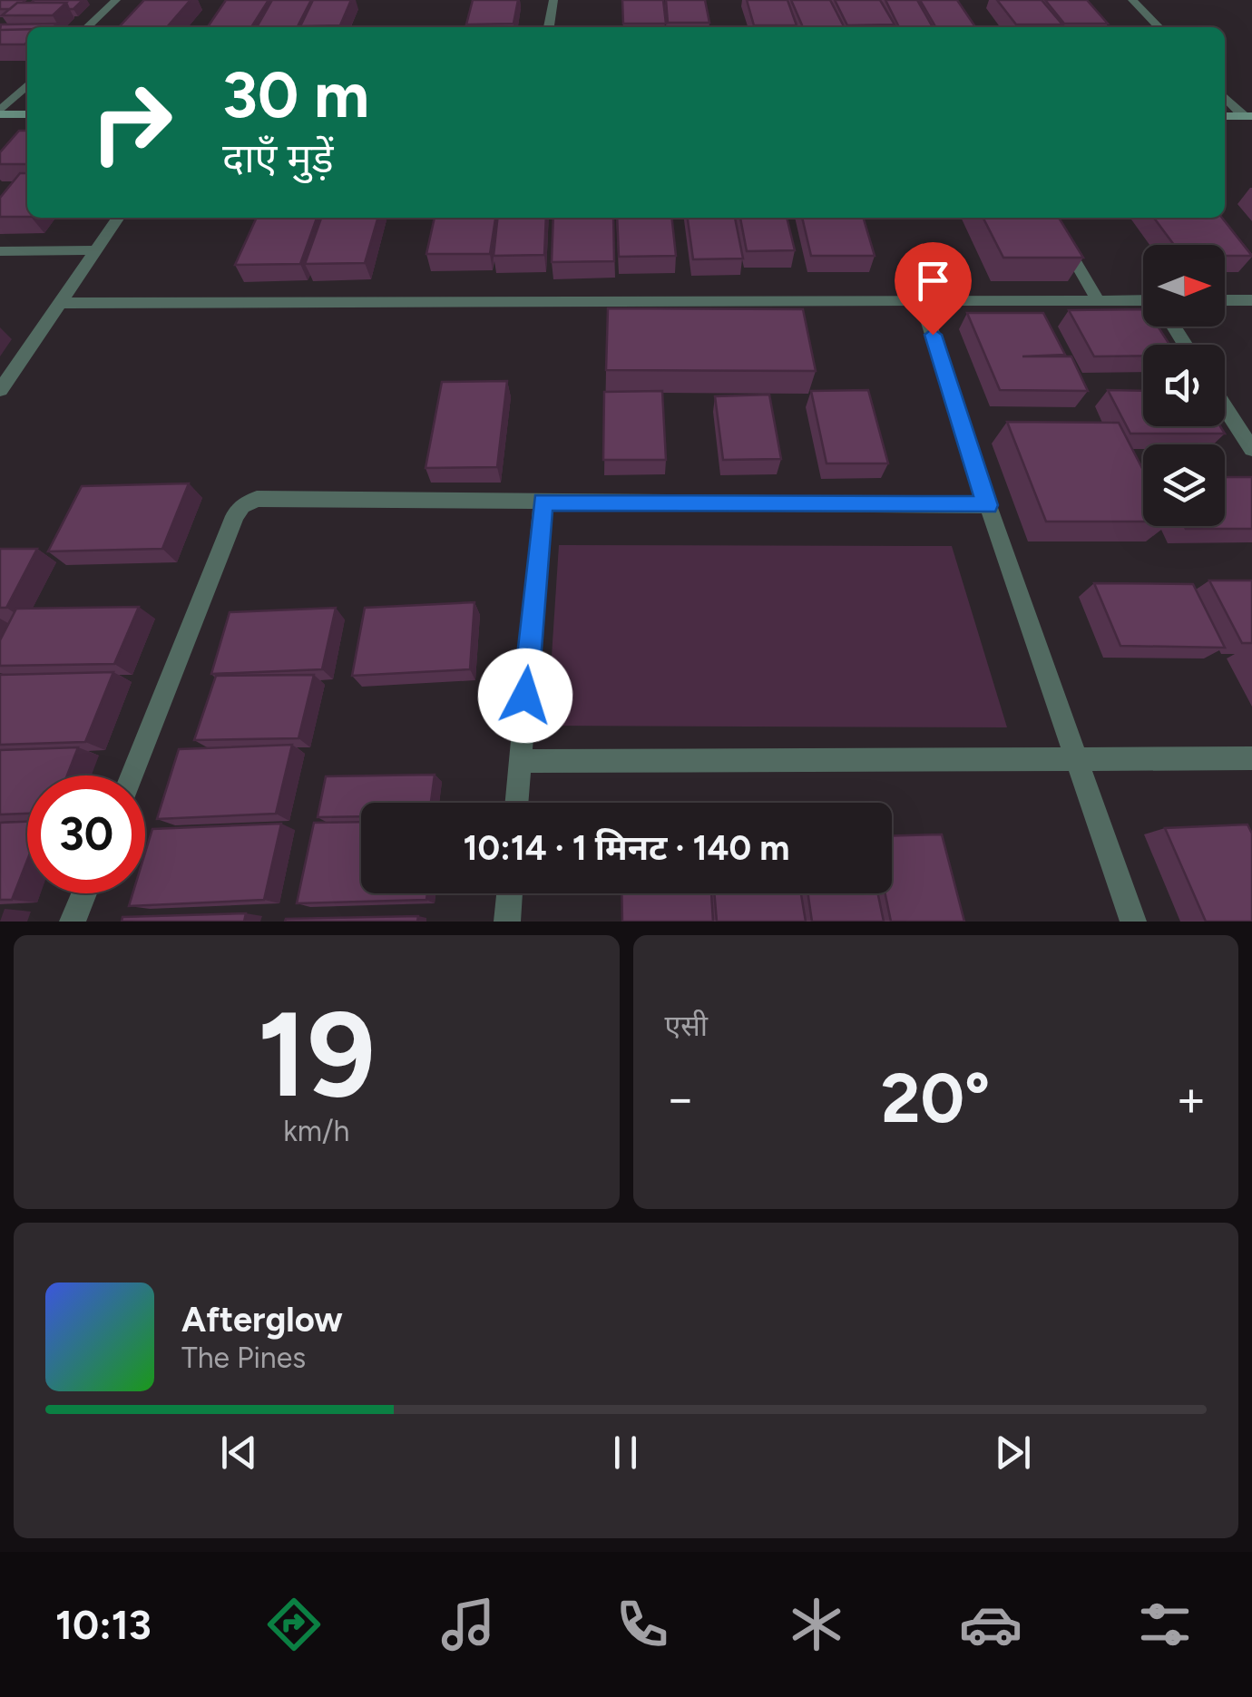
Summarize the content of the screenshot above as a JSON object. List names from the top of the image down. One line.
{"north":"right","page":{"turn":["30 m","दाएँ मुड़ें"],"limit":"30","trip":"10:14 · 1 मिनट · 140 m","tile":[["19","km/h"],"एसी"],"heat":["−","20°","+"],"song":["Afterglow","The Pines"],"tabs":"10:13"}}
